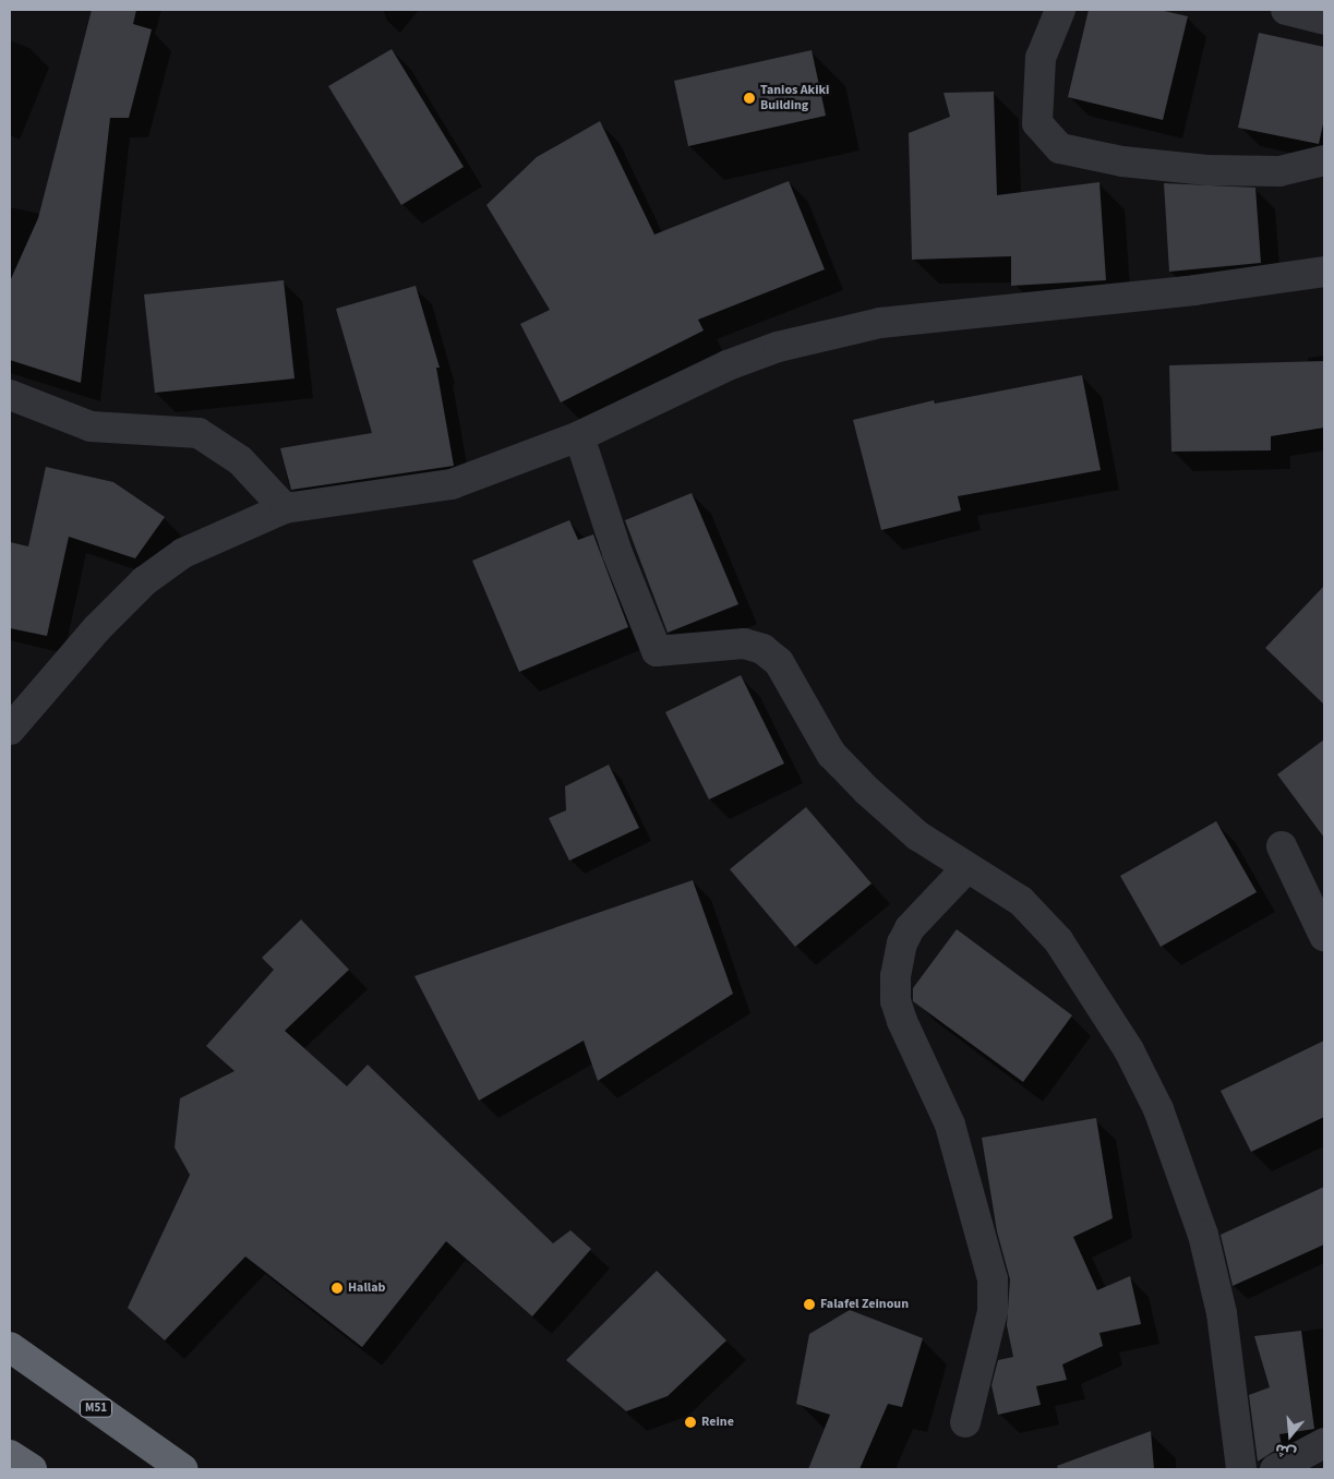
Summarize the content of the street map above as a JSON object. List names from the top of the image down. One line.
{"streets":{"highway":["M51"]},"places":["Tanios Akiki Building","Hallab","Falafel Zeinoun","Reine"],"north":"bottom"}
